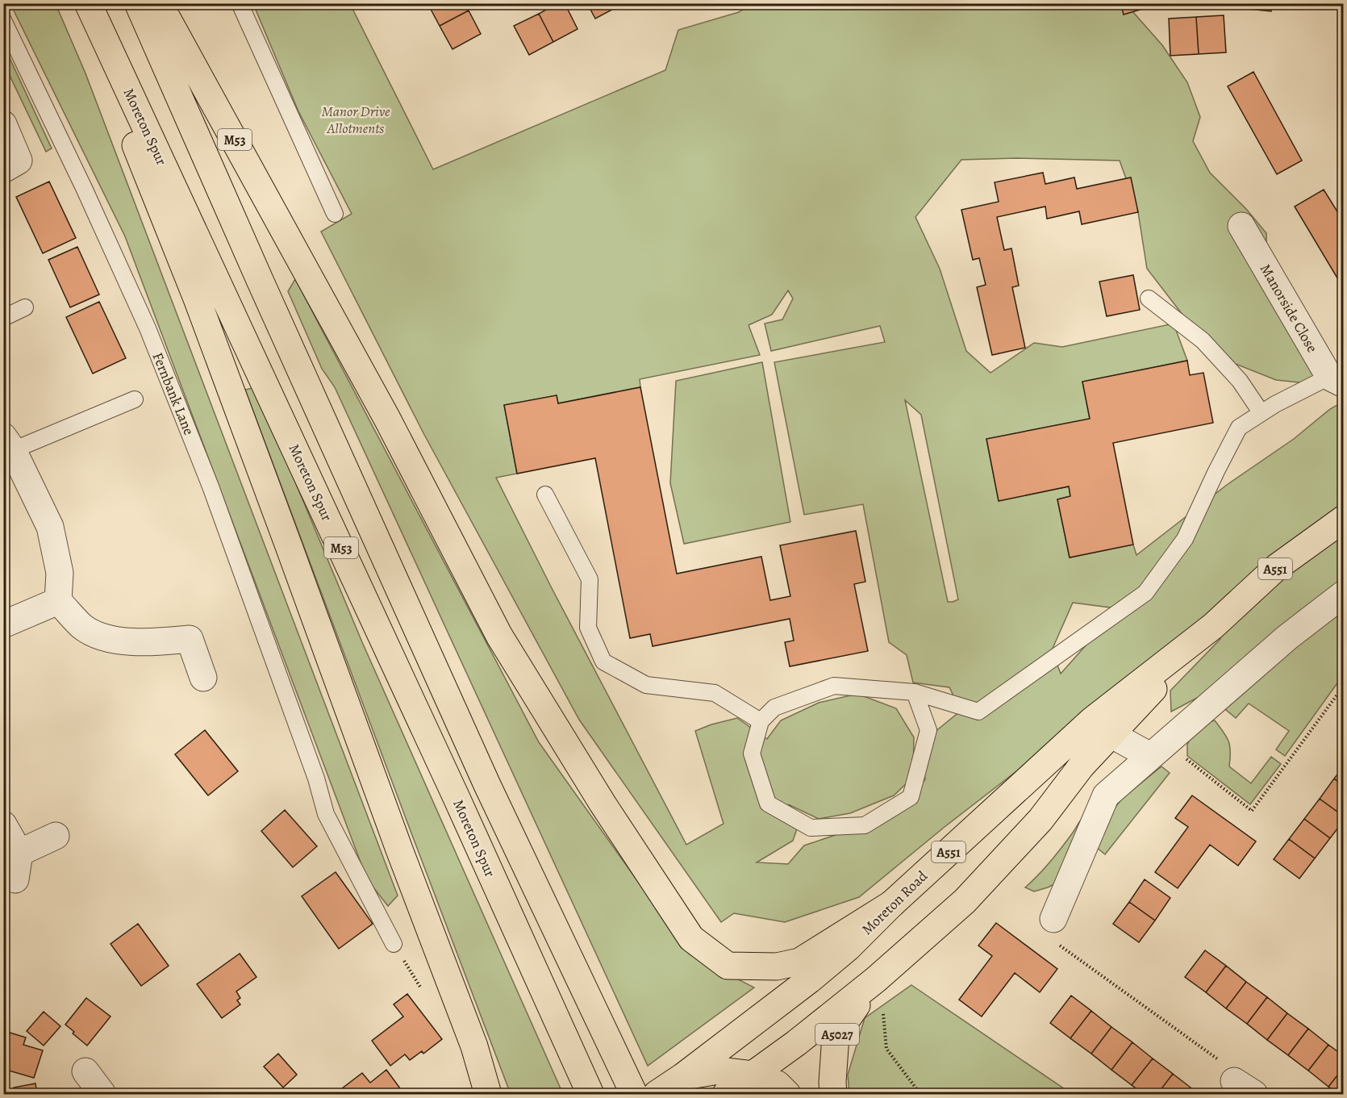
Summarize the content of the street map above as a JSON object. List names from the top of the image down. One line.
{"streets":{"main road":["Moreton Spur","M53","A551","Moreton Road","A5027"],"street":["Manorside Close"],"lane":["Fernbank Lane"]},"crossings":[["M53","Moreton Road"],["Moreton Road","A5027"]],"parks":["Manor Drive Allotments"]}
